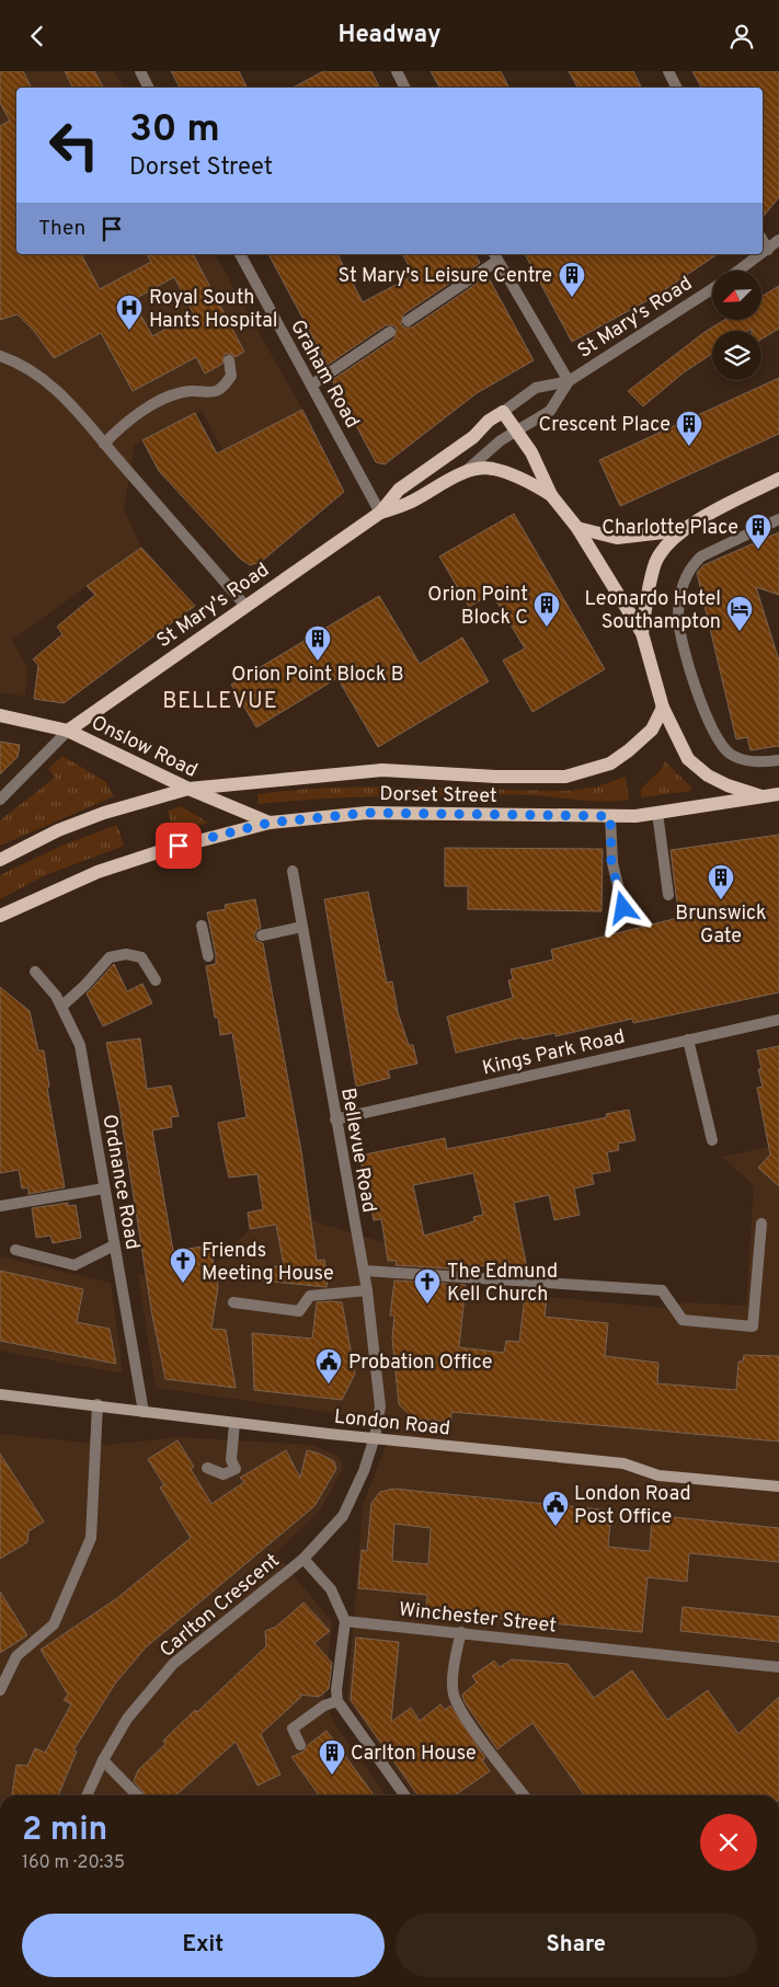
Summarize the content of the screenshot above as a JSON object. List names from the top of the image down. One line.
{"streets":{"main road":["St Mary's Road","Onslow Road","Dorset Street"],"street":["Graham Road","Kings Park Road","Bellevue Road","Ordnance Road","London Road","Carlton Crescent","Winchester Street"]},"crossings":[["St Mary's Road","Graham Road"],["St Mary's Road","Onslow Road"],["Onslow Road","Dorset Street"],["Kings Park Road","Bellevue Road"],["Bellevue Road","London Road"],["Bellevue Road","Carlton Crescent"],["Ordnance Road","London Road"],["London Road","Carlton Crescent"]],"districts":["BELLEVUE"],"places":{"building":["St Mary's Leisure Centre","Crescent Place","Charlotte Place","Orion Point Block C","Orion Point Block B","Brunswick Gate","Carlton House"],"hospital":["Royal South Hants Hospital"],"hotel":["Leonardo Hotel Southampton"],"church":["Friends Meeting House","The Edmund Kell Church"],"public building":["Probation Office","London Road Post Office"]},"north":"bottom left","page":{"header":"Headway","turn":["30 m","Dorset Street"],"then":"Then","heading":["2 min","160 m · 20:35"],"buttons":["Exit","Share"]}}
